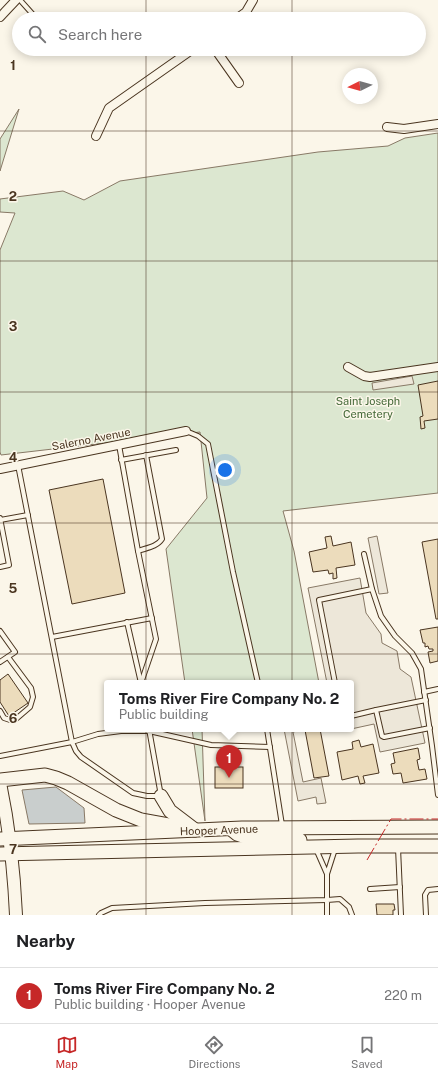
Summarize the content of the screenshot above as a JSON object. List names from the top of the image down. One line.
{"streets":{"main road":["Hooper Avenue"],"street":["Salerno Avenue"]},"parks":["Saint Joseph Cemetery"],"north":"left","page":{"search":"Search here","popup":["Toms River Fire Company No. 2","Public building"],"pins":"1","heading":"Nearby","list":[{"mark":"1","name":"Toms River Fire Company No. 2","note":"Public building · Hooper Avenue","value":"220 m"}],"nav":["Map","Directions","Saved"]},"grid":{"rows":["1","2","3","4","5","6","7"]}}
